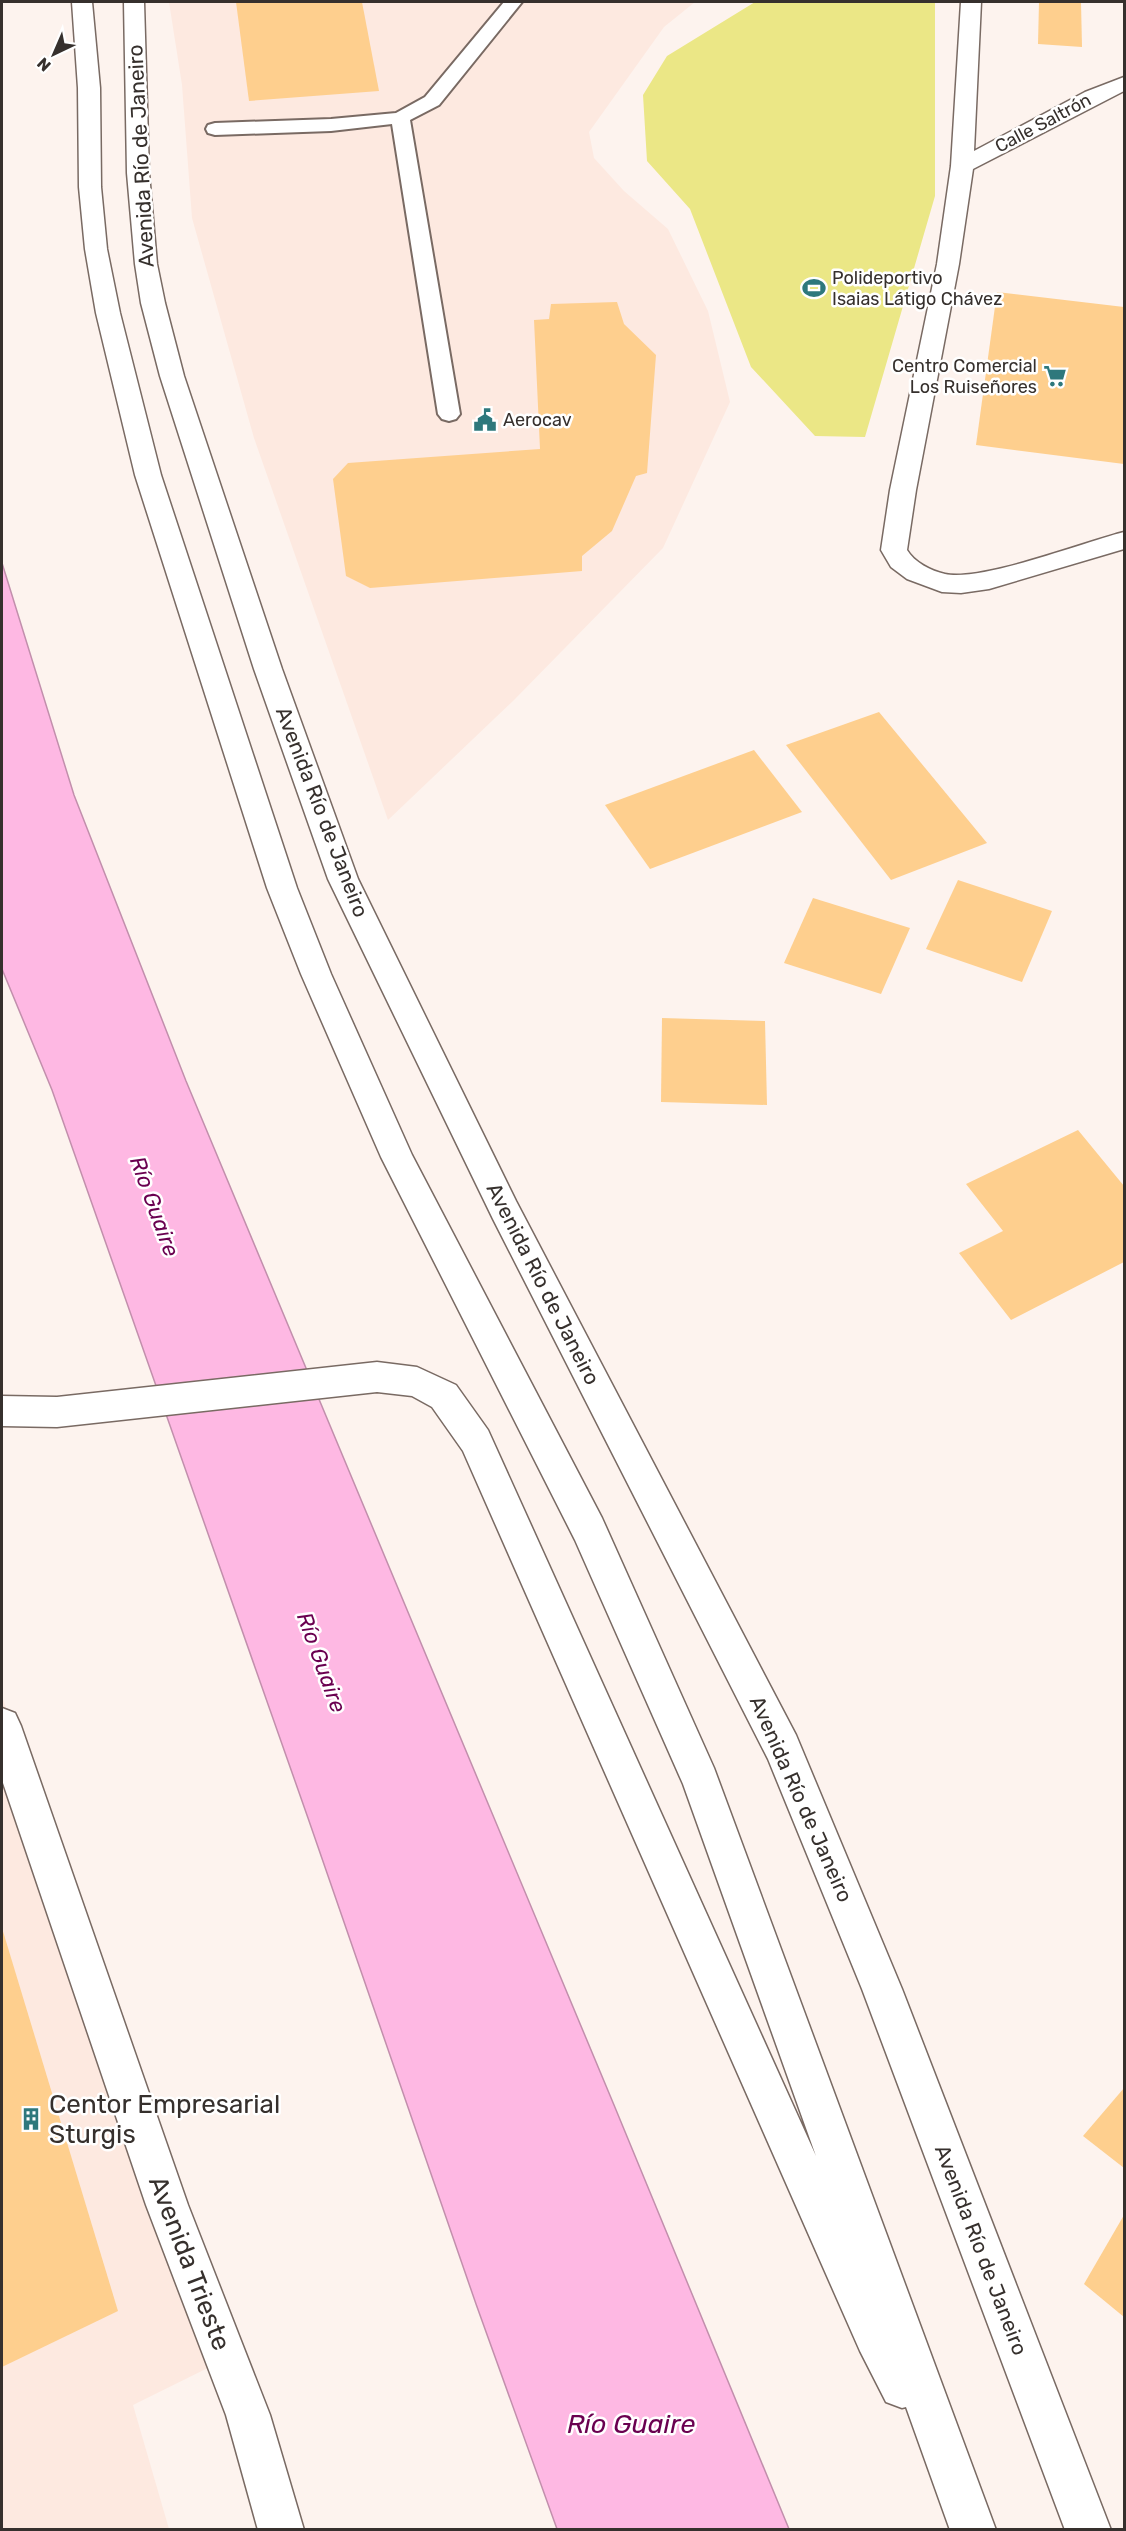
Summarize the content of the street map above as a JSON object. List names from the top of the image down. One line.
{"streets":{"street":["Calle Saltrón","Avenida Río de Janeiro","Avenida Trieste"]},"water":["Río Guaire"],"places":{"sports":["Polideportivo Isaias Látigo Chávez"],"supermarket":["Centro Comercial Los Ruiseñores"],"public building":["Aerocav"],"building":["Centor Empresarial Sturgis"]},"north":"bottom left"}
